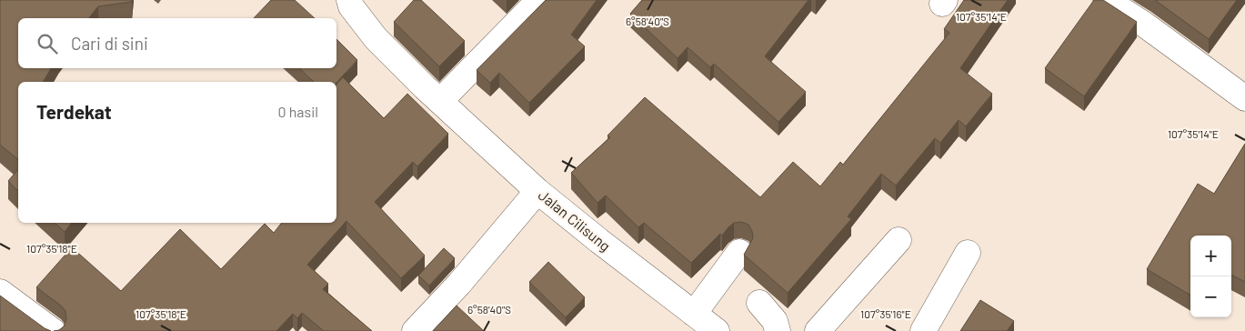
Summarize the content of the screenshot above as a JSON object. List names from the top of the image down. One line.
{"streets":{"street":["Jalan Cilisung"]},"page":{"search":"Cari di sini","heading":["Terdekat","0 hasil"],"map_buttons":["+","−"]},"coordinates":["107°35'14\"E","6°58'40\"S","107°35'18\"E","107°35'16\"E"]}
